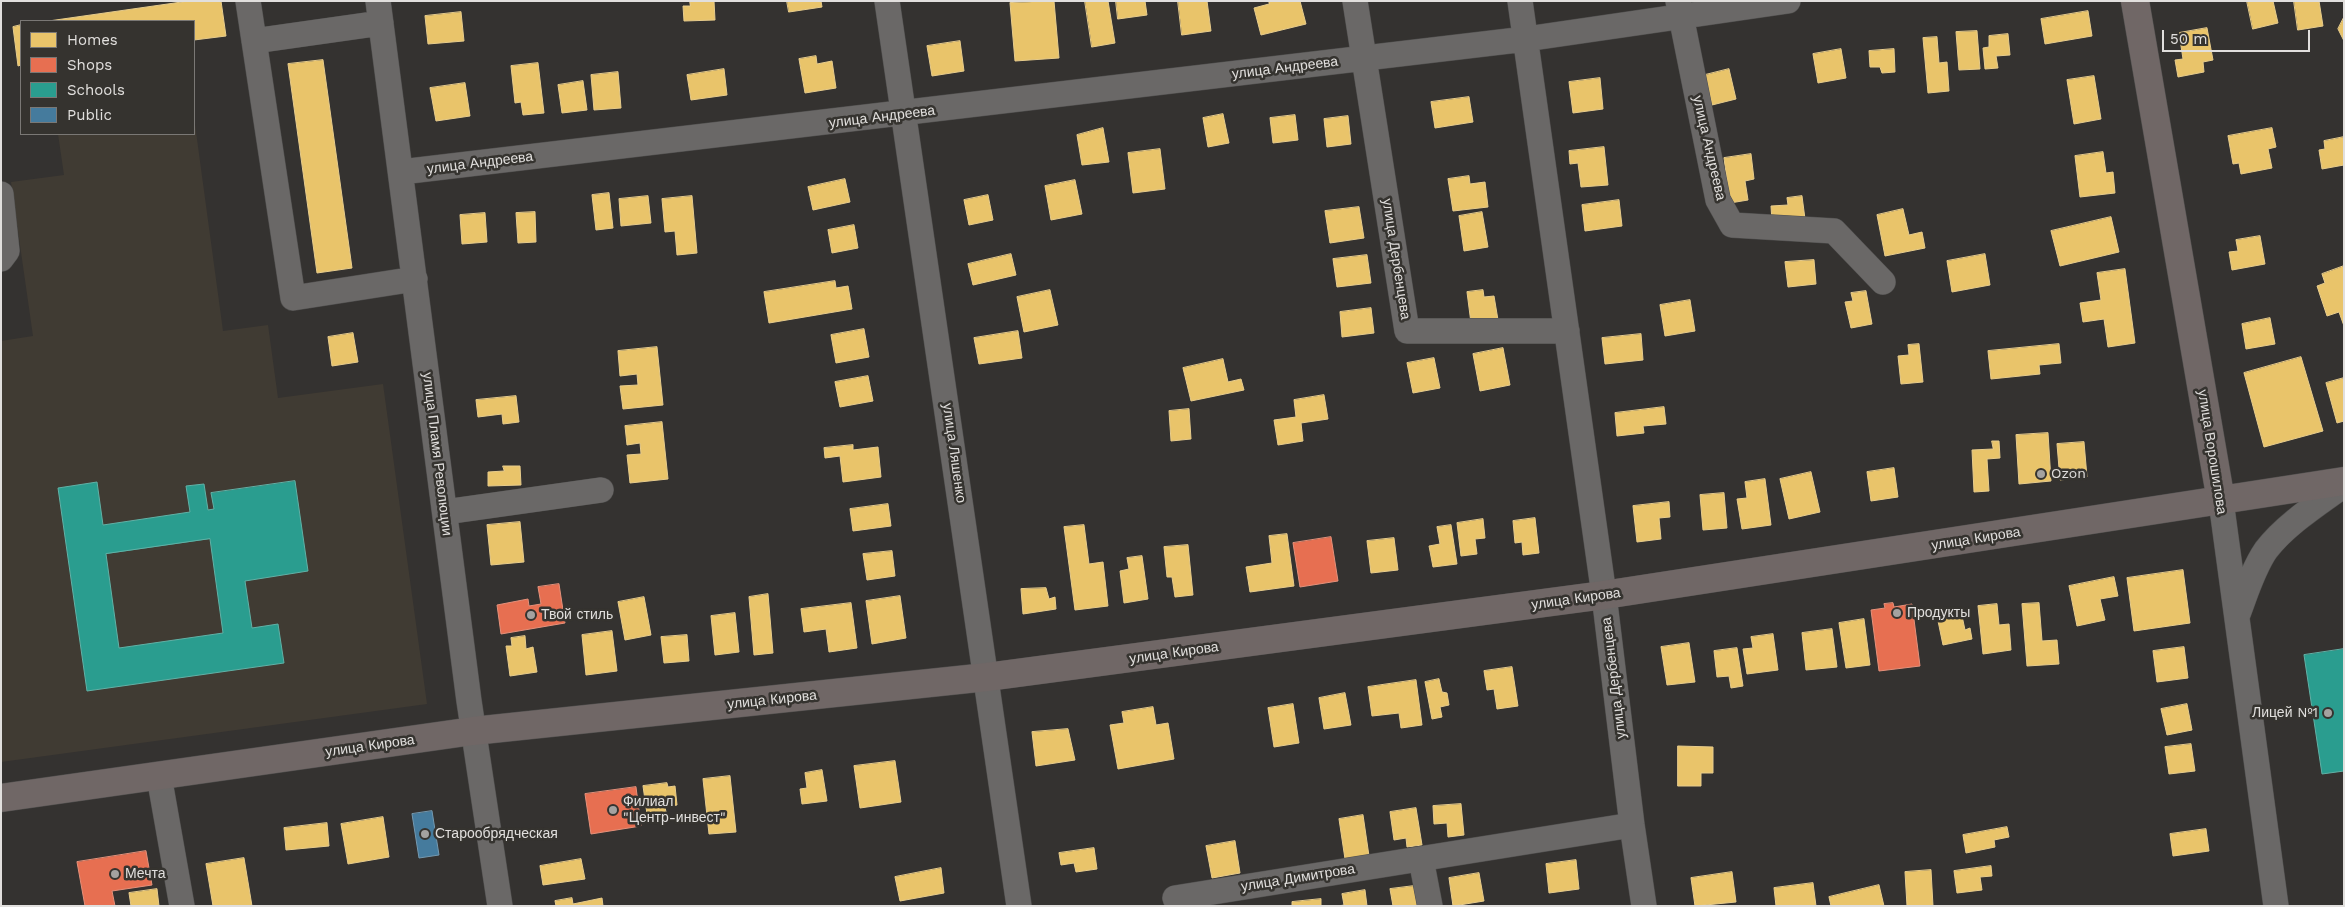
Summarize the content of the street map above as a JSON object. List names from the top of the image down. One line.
{"streets":{"main road":["улица Ворошилова","улица Кирова"],"street":["улица Андреева","улица Дербенцева","улица Ляшенко","улица Пламя Революции","улица Димитрова"]},"crossings":[["улица Андреева","улица Дербенцева"],["улица Андреева","улица Ляшенко"],["улица Андреева","улица Пламя Революции"],["улица Дербенцева","улица Кирова"],["улица Дербенцева","улица Димитрова"],["улица Ворошилова","улица Кирова"],["улица Ляшенко","улица Кирова"],["улица Пламя Революции","улица Кирова"]],"places":["Ozon","Продукты","Твой стиль","Лицей №1","Филиал \"Центр-инвест\"","Старообрядческая","Мечта"],"legend":["Homes","Shops","Schools","Public"],"scale_bar":"50 m"}
